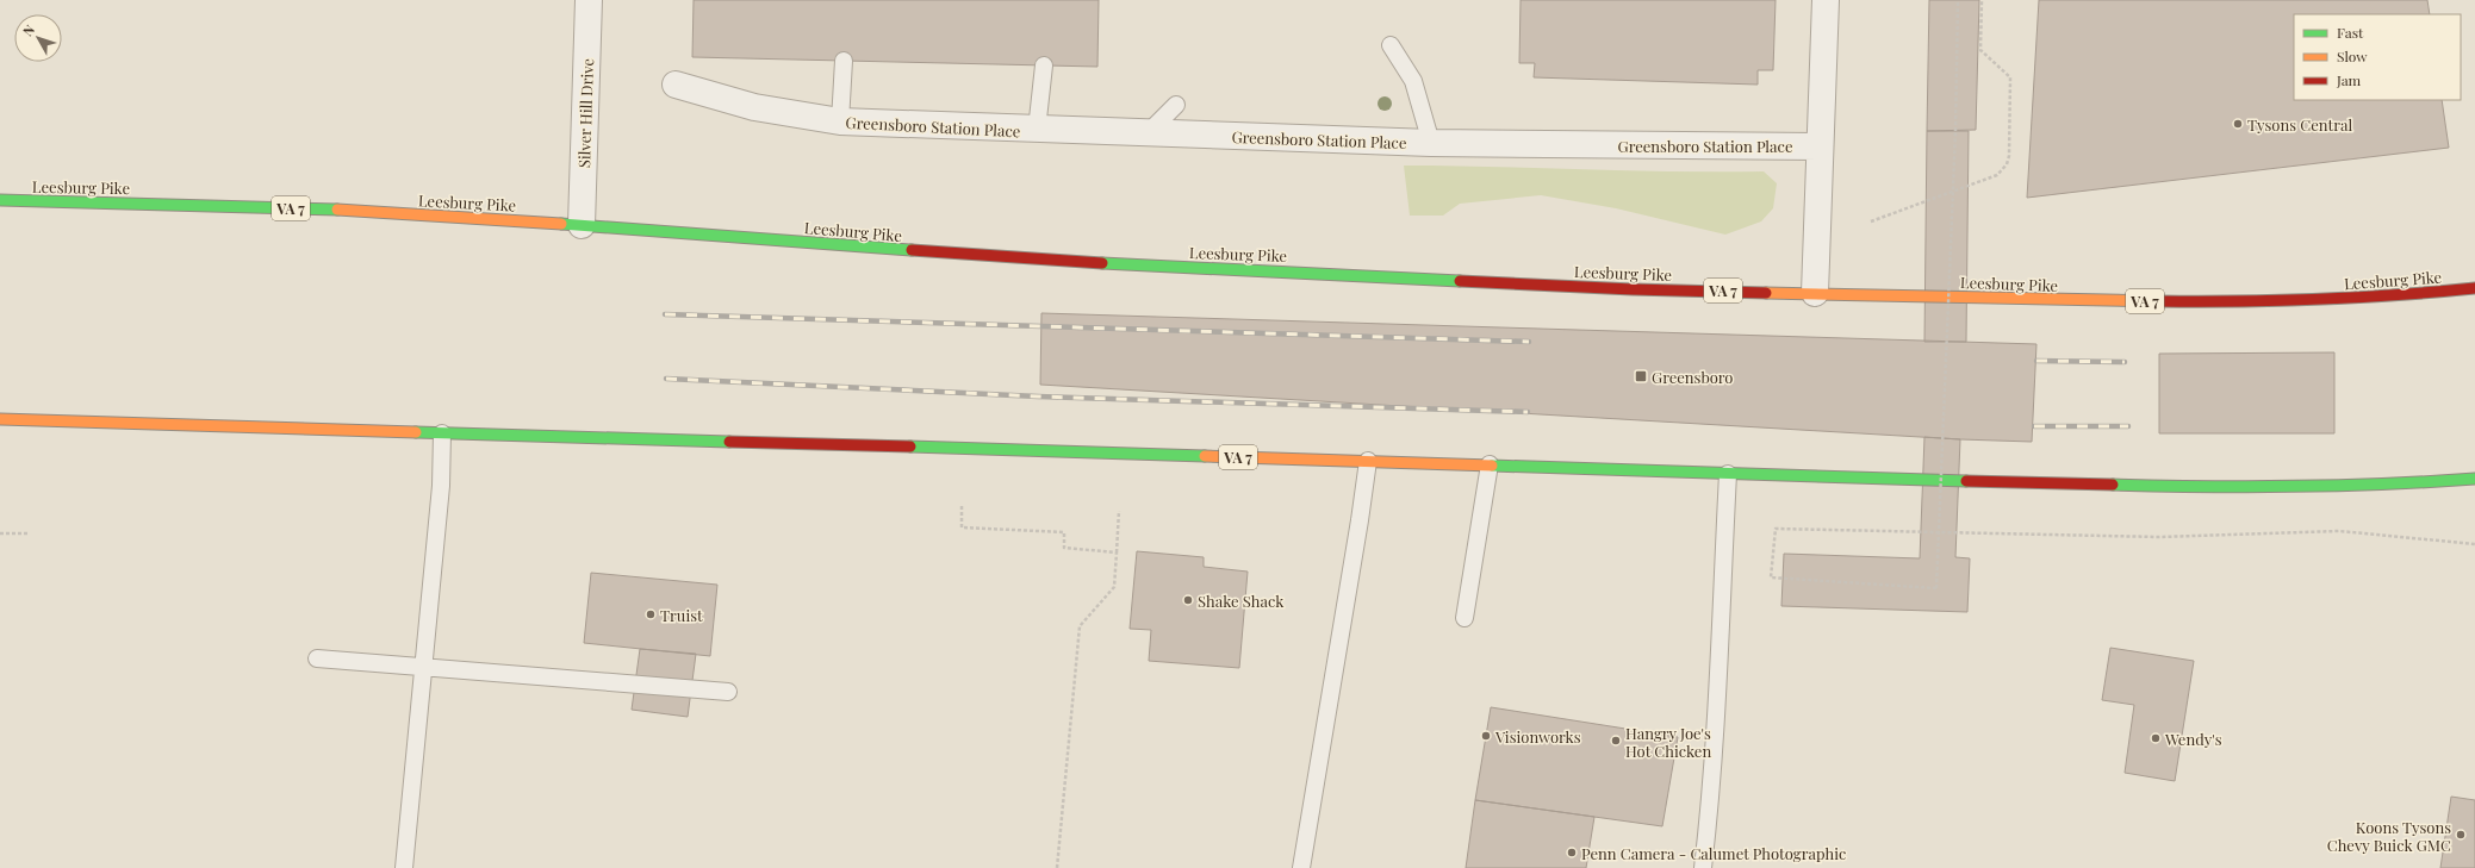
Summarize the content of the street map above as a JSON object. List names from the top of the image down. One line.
{"streets":{"highway":["Leesburg Pike","VA 7"],"street":["Silver Hill Drive","Greensboro Station Place"]},"crossings":[["Silver Hill Drive","Leesburg Pike"]],"places":{"other":["Tysons Central","Shake Shack","Truist","Visionworks","Wendy's","Hangry Joe's Hot Chicken","Koons Tysons Chevy Buick GMC","Penn Camera - Calumet Photographic"],"transit":["Greensboro"]},"legend":["Fast","Slow","Jam"],"north":"top left"}
